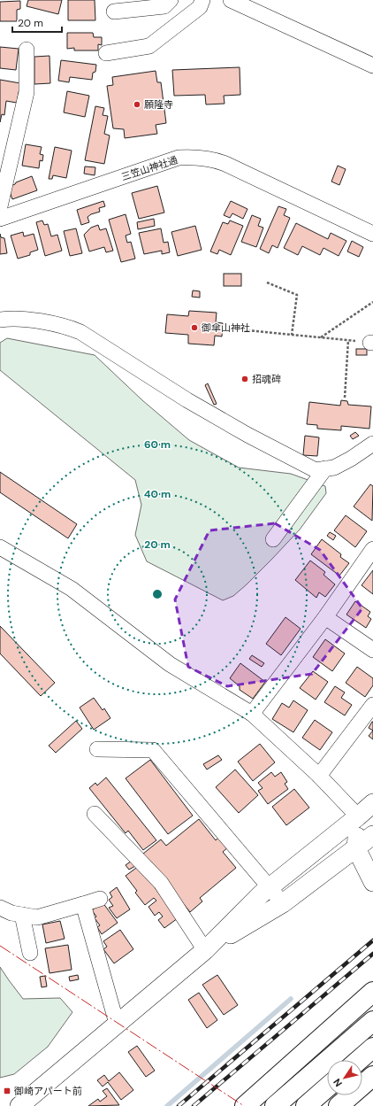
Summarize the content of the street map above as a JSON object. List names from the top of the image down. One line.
{"streets":{"street":["三笠山神社通"]},"places":{"other":["願隆寺","御傘山神社","招魂碑"],"transit":["御崎アパート前"]},"scale_bar":"20 m","north":"bottom left","rings":["60 m","40 m","20 m"]}
